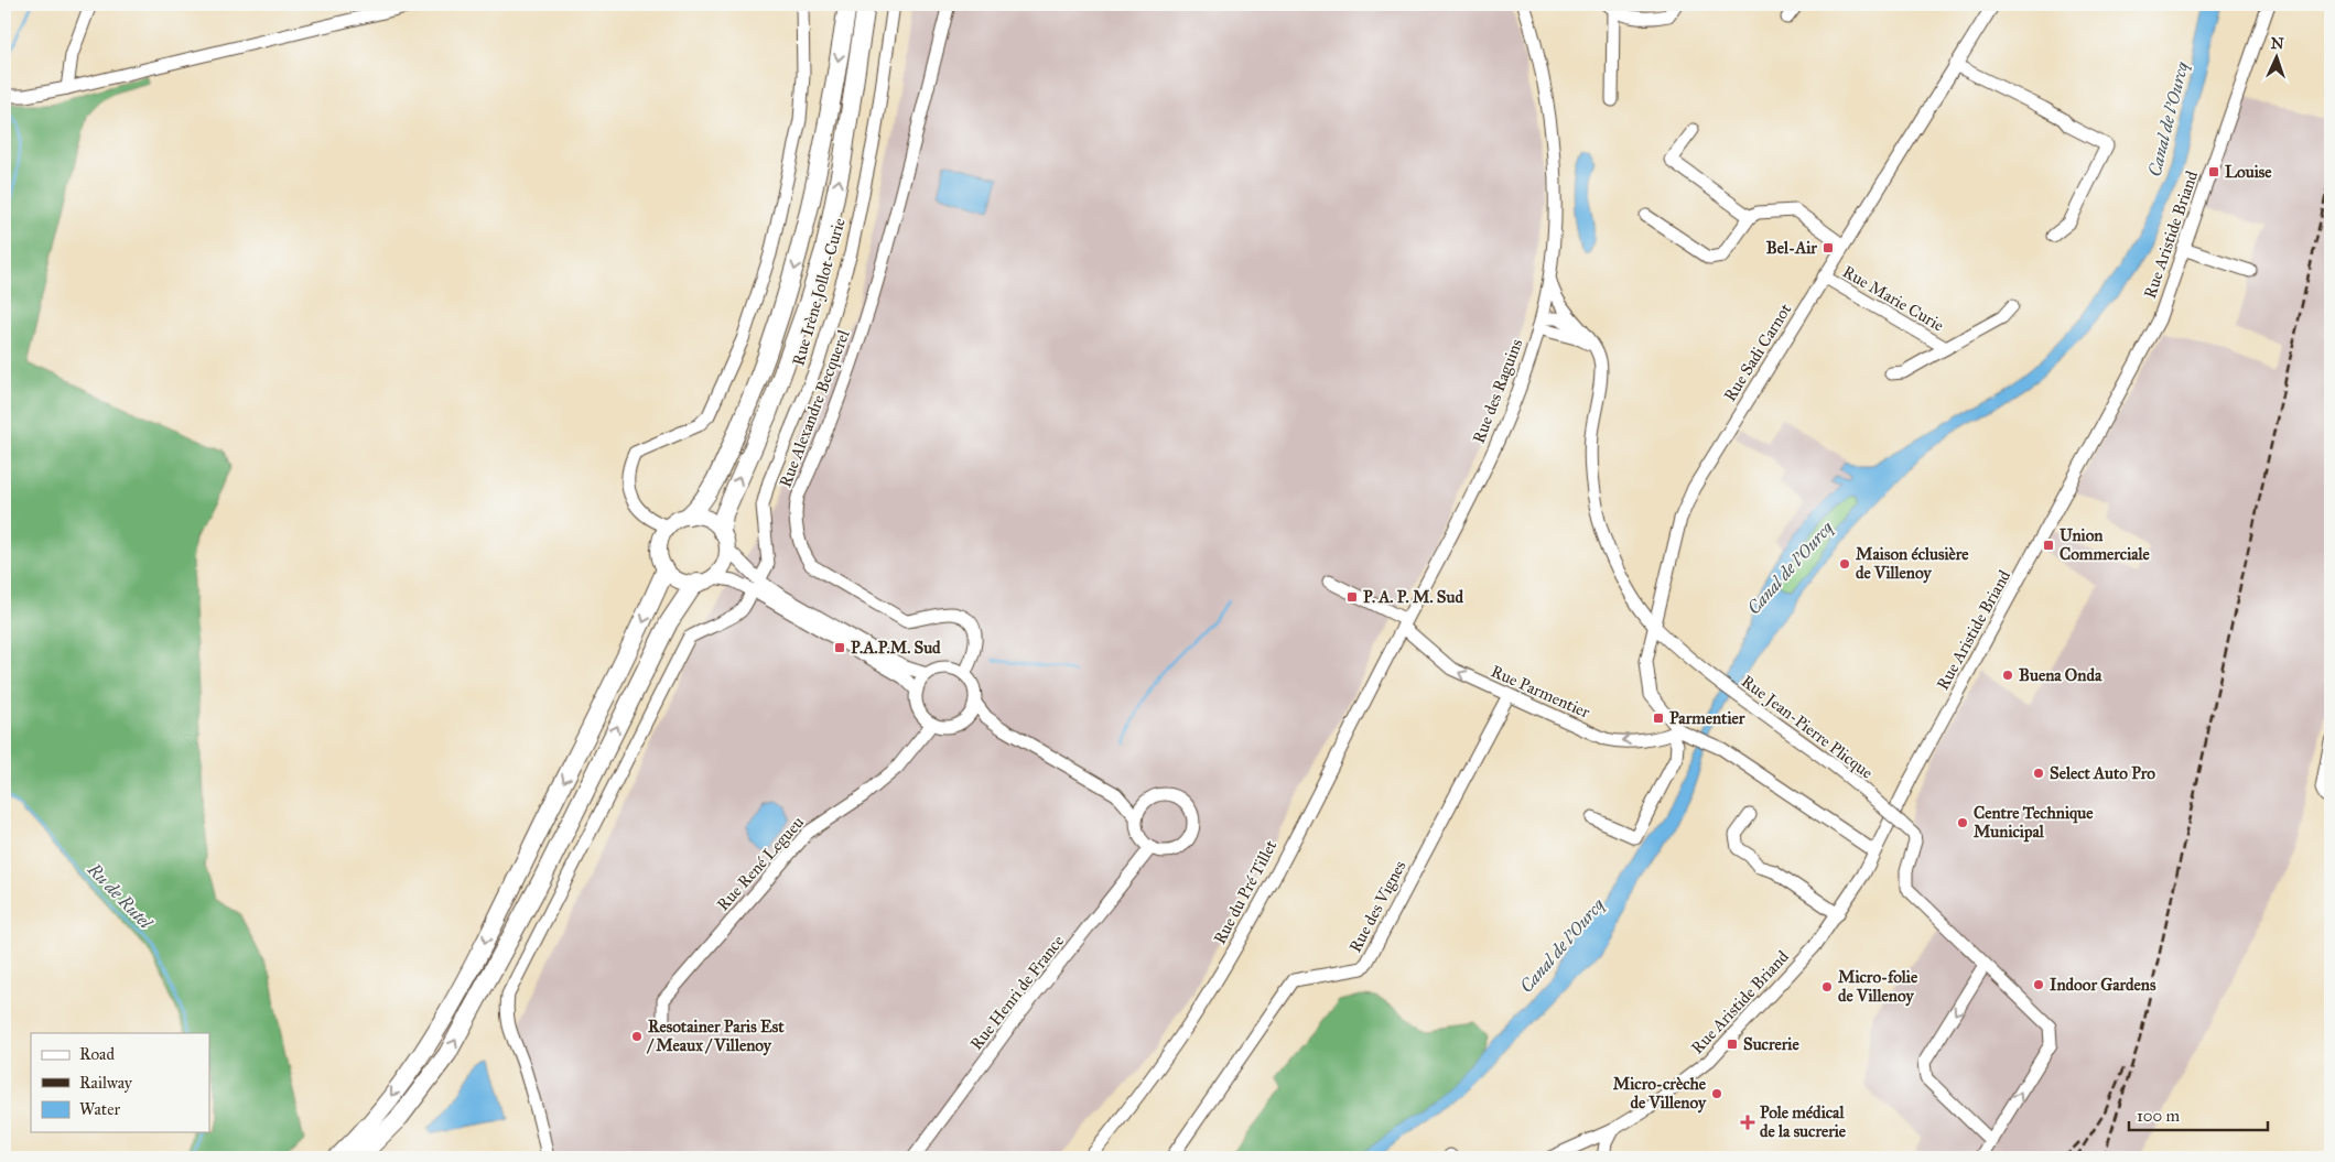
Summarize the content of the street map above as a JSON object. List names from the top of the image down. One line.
{"streets":{"street":["Rue Aristide Briand","Rue Irène Jollot-Curie","Rue Marie Curie","Rue Sadi Carnot","Rue des Raguins","Rue Alexandre Becquerel","Rue Parmentier","Rue Jean-Pierre Plicque","Rue René Legueu","Rue du Pré Tillet","Rue des Vignes","Rue Henri de France"]},"crossings":[["Rue Aristide Briand","Rue Parmentier"],["Rue Marie Curie","Rue Sadi Carnot"],["Rue Sadi Carnot","Rue Parmentier"],["Rue Sadi Carnot","Rue Jean-Pierre Plicque"],["Rue des Raguins","Rue Parmentier"],["Rue des Raguins","Rue du Pré Tillet"],["Rue Alexandre Becquerel","Rue René Legueu"],["Rue Parmentier","Rue du Pré Tillet"],["Rue Parmentier","Rue des Vignes"]],"one_way":["Rue Parmentier"],"water":["Canal de l'Ourcq","Ru de Rutel"],"places":{"transit":["Louise","Bel-Air","Union Commerciale","P. A. P. M. Sud","P.A.P.M. Sud","Parmentier","Sucrerie"],"other":["Maison éclusière de Villenoy","Buena Onda","Select Auto Pro","Centre Technique Municipal","Indoor Gardens","Micro-folie de Villenoy","Resotainer Paris Est / Meaux / Villenoy","Micro-crèche de Villenoy"],"health":["Pole médical de la sucrerie"]},"legend":["Road","Railway","Water"],"scale_bar":"100 m","north":"top"}
